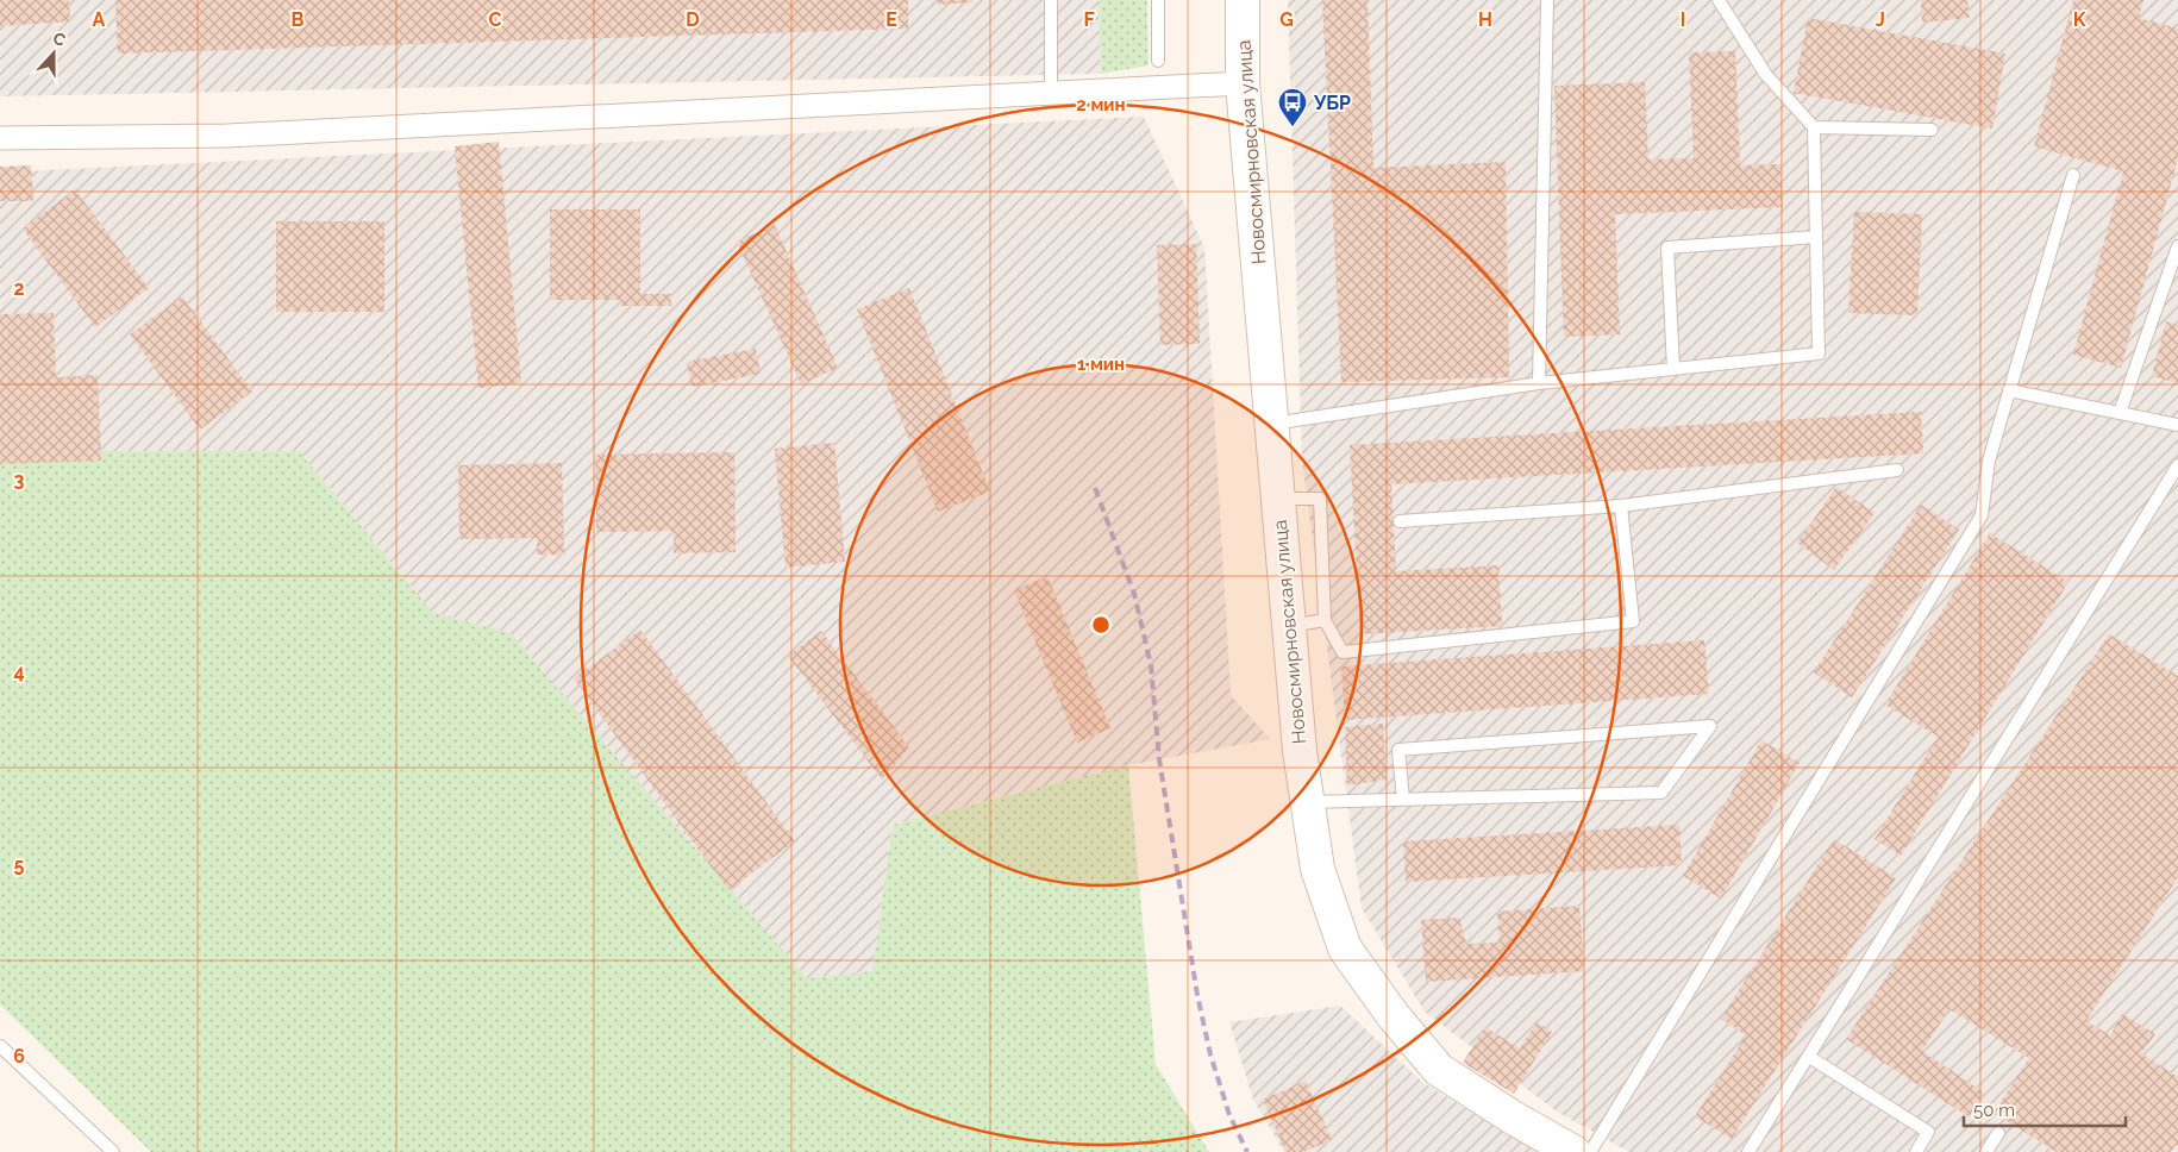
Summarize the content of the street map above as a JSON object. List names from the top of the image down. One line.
{"streets":{"street":["Новосмирновская улица"]},"places":{"bus stop":["УБР"]},"scale_bar":"50 m","north":"top","grid":{"columns":["A","B","C","D","E","F","G","H","I","J","K"],"rows":["2","3","4","5","6"]},"rings":["2 мин","1 мин"]}
